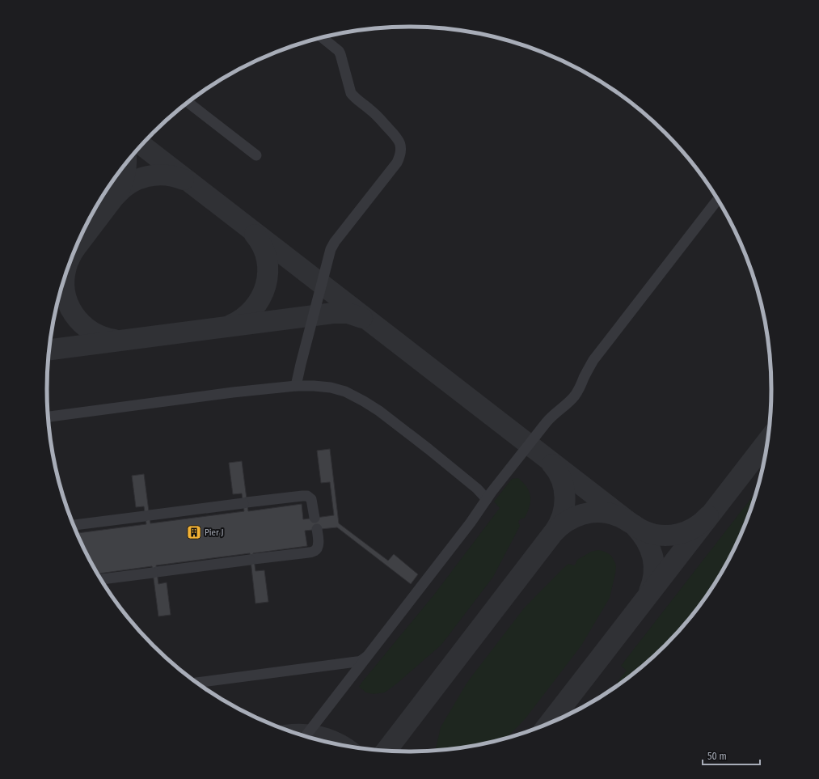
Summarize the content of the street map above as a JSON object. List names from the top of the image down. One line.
{"places":{"building":["Pier J"]},"scale_bar":"50 m"}
